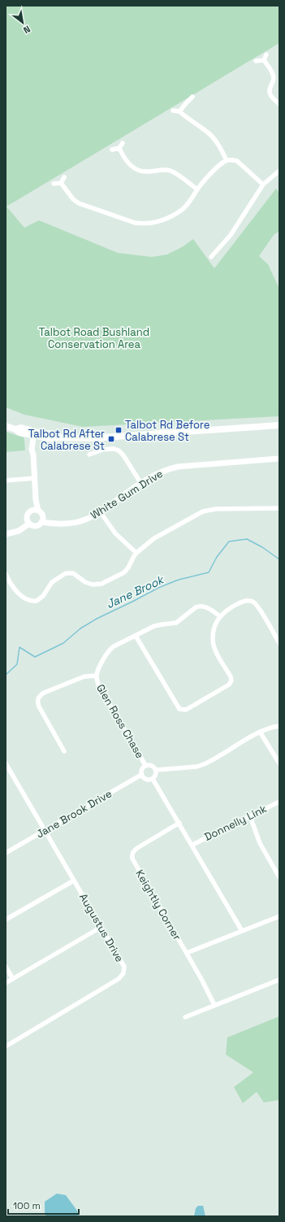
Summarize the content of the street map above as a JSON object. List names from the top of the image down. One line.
{"streets":{"street":["White Gum Drive","Glen Ross Chase","Jane Brook Drive","Donnelly Link","Keightly Corner","Augustus Drive"]},"crossings":[["Glen Ross Chase","Jane Brook Drive"],["Jane Brook Drive","Augustus Drive"]],"water":["Jane Brook"],"parks":["Talbot Road Bushland Conservation Area"],"places":{"transit":["Talbot Rd Before Calabrese St","Talbot Rd After Calabrese St"]},"scale_bar":"100 m","north":"bottom right"}
